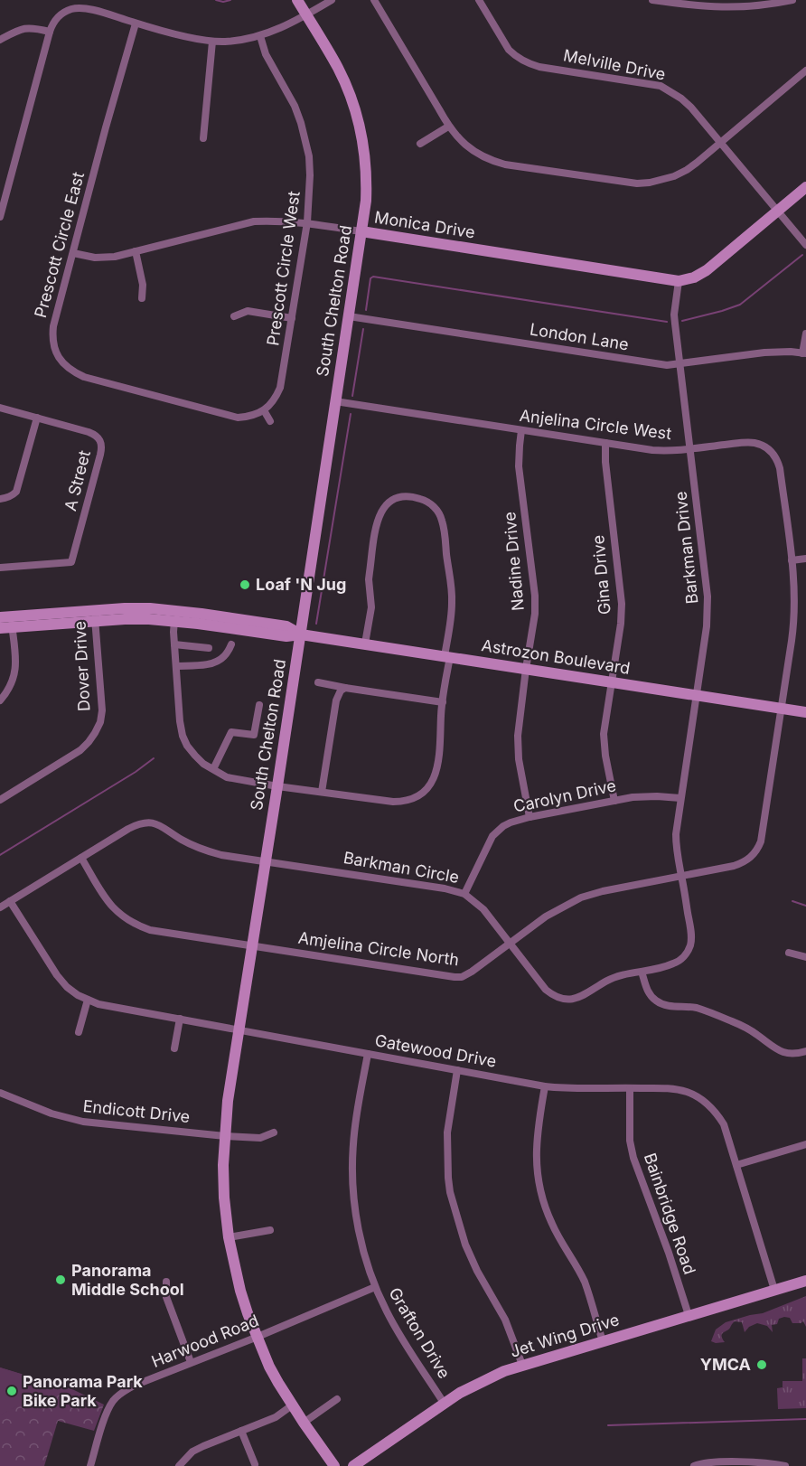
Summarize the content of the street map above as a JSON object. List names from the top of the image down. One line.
{"streets":{"main road":["Monica Drive","South Chelton Road","Astrozon Boulevard","Jet Wing Drive"],"street":["Melville Drive","Prescott Circle East","Prescott Circle West","London Lane","Anjelina Circle West","A Street","Barkman Drive","Nadine Drive","Gina Drive","Dover Drive","Carolyn Drive","Barkman Circle","Amjelina Circle North","Gatewood Drive","Endicott Drive","Bainbridge Road","Grafton Drive","Harwood Road"]},"crossings":[["Monica Drive","Prescott Circle East"],["Monica Drive","Prescott Circle West"],["Monica Drive","South Chelton Road"],["Monica Drive","Barkman Drive"],["South Chelton Road","London Lane"],["South Chelton Road","Anjelina Circle West"],["South Chelton Road","Astrozon Boulevard"],["South Chelton Road","Barkman Circle"],["South Chelton Road","Amjelina Circle North"],["South Chelton Road","Gatewood Drive"],["South Chelton Road","Endicott Drive"],["South Chelton Road","Harwood Road"],["London Lane","Barkman Drive"],["Anjelina Circle West","Barkman Drive"],["Anjelina Circle West","Nadine Drive"],["Anjelina Circle West","Gina Drive"],["Anjelina Circle West","Astrozon Boulevard"],["Anjelina Circle West","Barkman Circle"],["Anjelina Circle West","Amjelina Circle North"],["Barkman Drive","Astrozon Boulevard"],["Barkman Drive","Carolyn Drive"],["Barkman Drive","Barkman Circle"],["Barkman Drive","Amjelina Circle North"],["Nadine Drive","Astrozon Boulevard"],["Nadine Drive","Carolyn Drive"],["Gina Drive","Astrozon Boulevard"],["Gina Drive","Carolyn Drive"],["Astrozon Boulevard","Dover Drive"],["Carolyn Drive","Barkman Circle"],["Barkman Circle","Amjelina Circle North"],["Barkman Circle","Gatewood Drive"],["Gatewood Drive","Bainbridge Road"],["Gatewood Drive","Grafton Drive"],["Gatewood Drive","Jet Wing Drive"],["Bainbridge Road","Jet Wing Drive"],["Grafton Drive","Jet Wing Drive"],["Grafton Drive","Harwood Road"]],"places":["Loaf 'N Jug","Panorama Middle School","YMCA","Panorama Park Bike Park"]}
